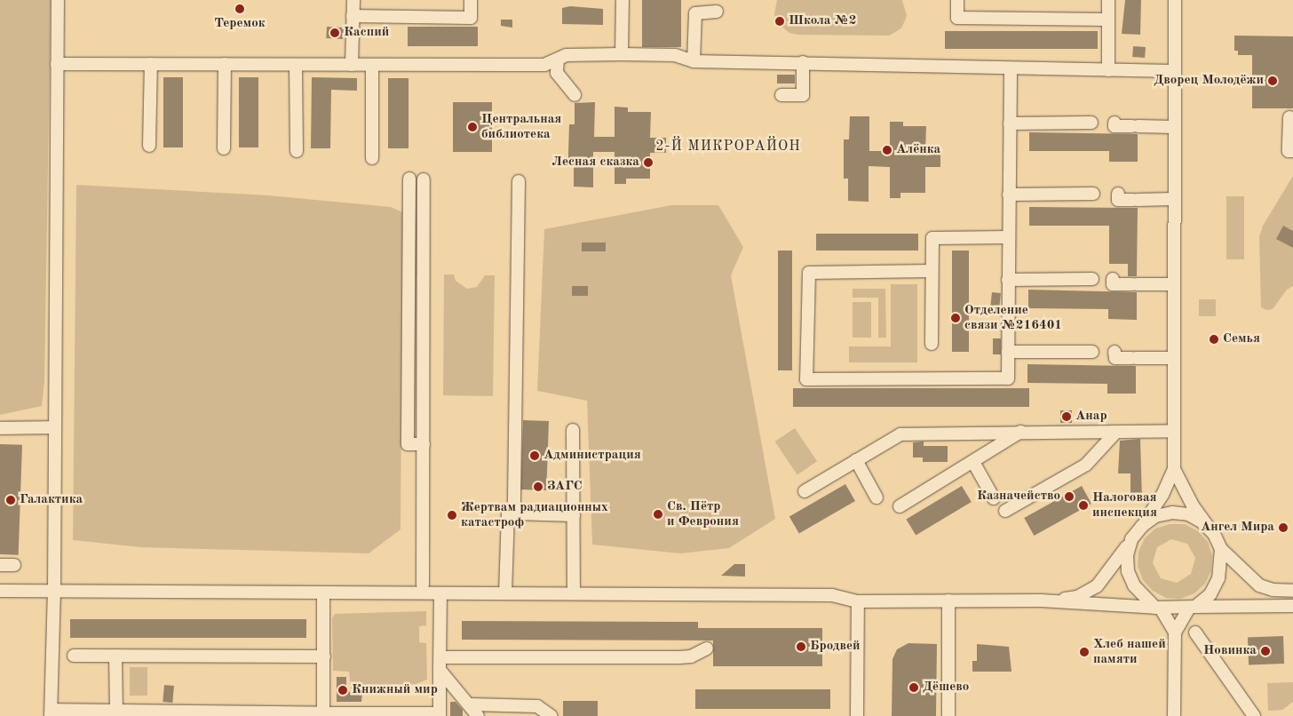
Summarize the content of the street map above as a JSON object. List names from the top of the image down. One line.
{"districts":["2-Й МИКРОРАЙОН"],"places":["Теремок","Школа №2","Каспий","Дворец Молодёжи","Центральная библиотека","Алёнка","Лесная сказка","Отделение связи №216401","Семья","Анар","Администрация","ЗАГС","Казначейство","Галактика","Налоговая инспекция","Св. Пётр и Феврония","Жертвам радиационных катастроф","Ангел Мира","Бродвей","Новинка","Хлеб нашей памяти","Дёшево","Книжный мир"]}
